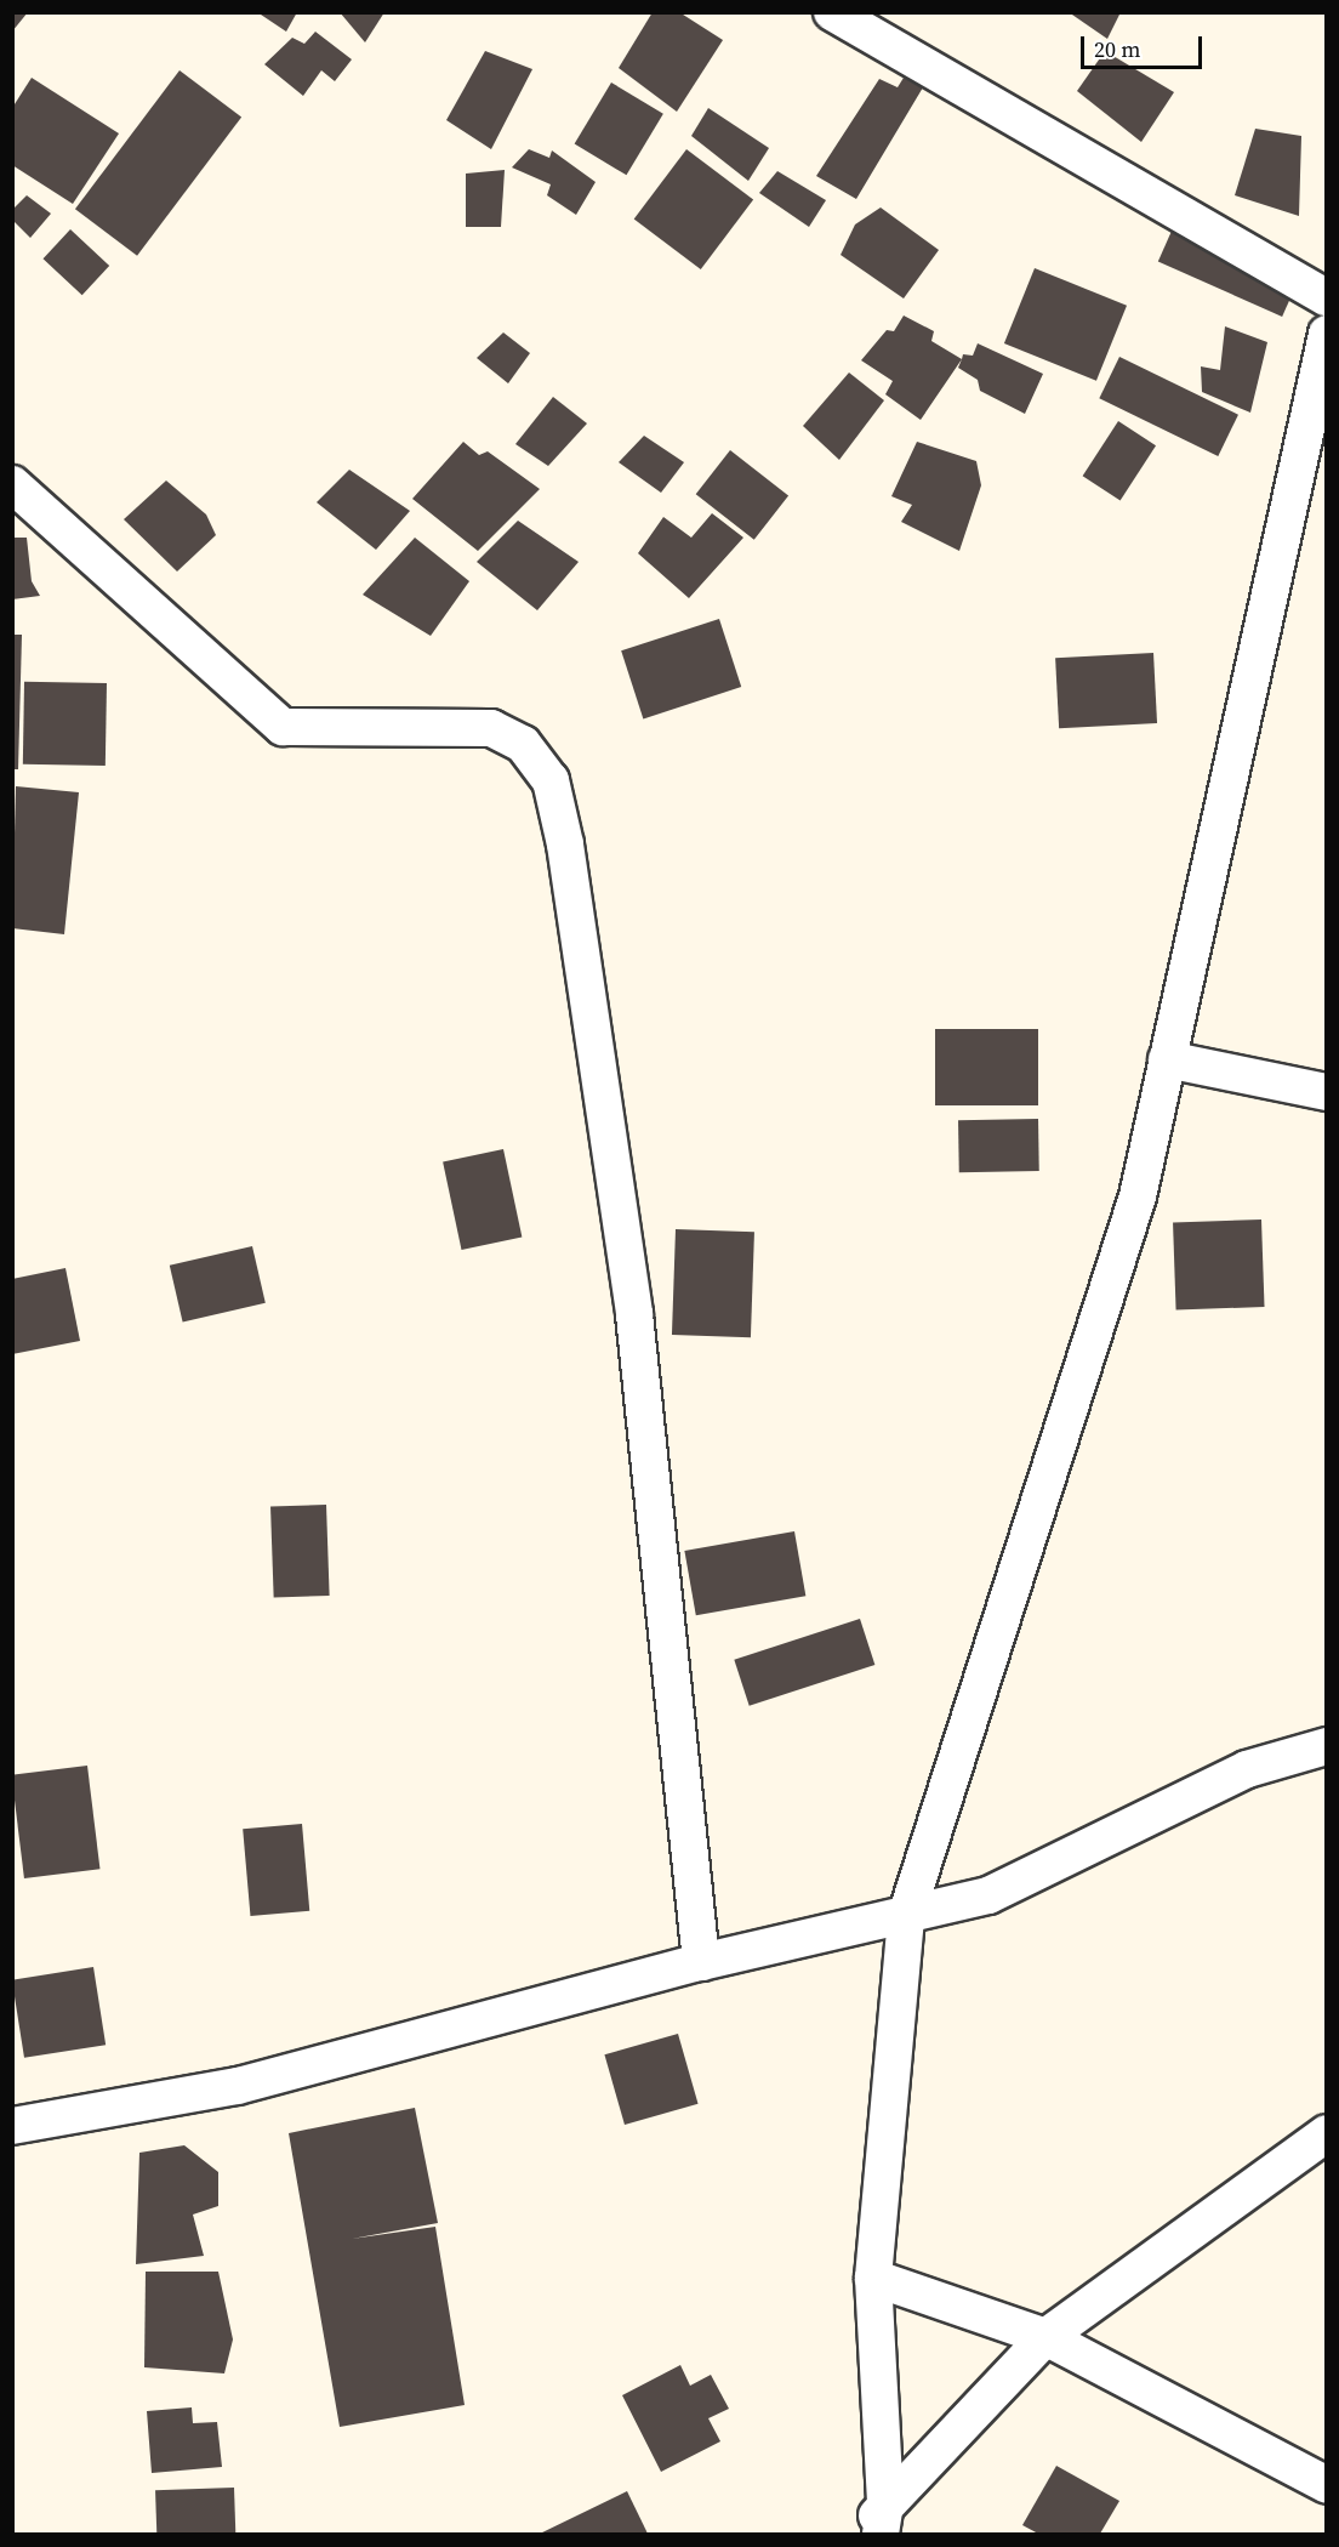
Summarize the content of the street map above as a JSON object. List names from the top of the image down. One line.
{"scale_bar":"20 m"}
